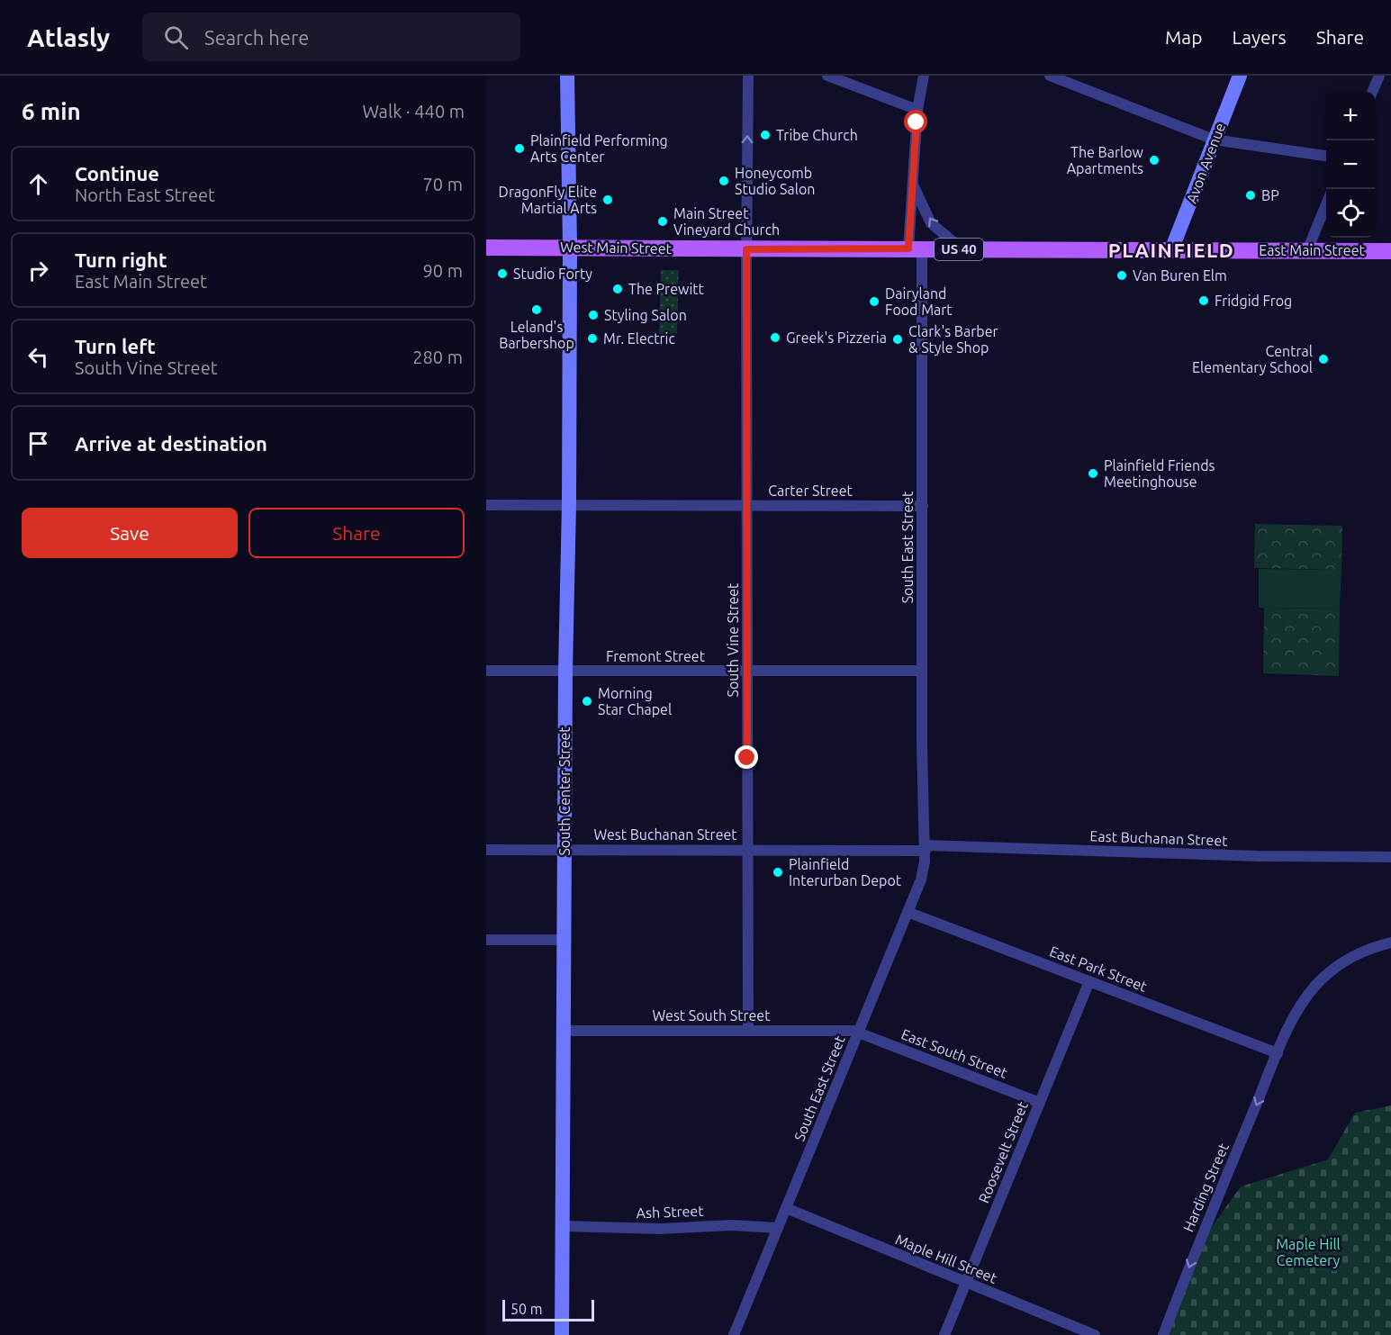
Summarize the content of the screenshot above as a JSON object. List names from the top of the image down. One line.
{"streets":{"main road":["Avon Avenue","West Main Street","US 40","East Main Street","South Center Street"],"street":["Carter Street","South East Street","South Vine Street","Fremont Street","West Buchanan Street","East Buchanan Street","East Park Street","West South Street","East South Street","Roosevelt Street","Harding Street","Ash Street","Maple Hill Street"]},"crossings":[["Avon Avenue","East Main Street"],["West Main Street","East Main Street"],["West Main Street","South Vine Street"],["West Main Street","South Center Street"],["East Main Street","South East Street"],["East Main Street","South Vine Street"],["Carter Street","South East Street"],["Carter Street","South Vine Street"],["Carter Street","South Center Street"],["South East Street","Fremont Street"],["South East Street","East Buchanan Street"],["South East Street","East Park Street"],["South East Street","West South Street"],["South East Street","East South Street"],["South East Street","Ash Street"],["South East Street","Maple Hill Street"],["South Vine Street","Fremont Street"],["South Vine Street","West Buchanan Street"],["South Vine Street","East Buchanan Street"],["South Vine Street","West South Street"],["Fremont Street","South Center Street"],["South Center Street","West Buchanan Street"],["South Center Street","West South Street"],["South Center Street","Ash Street"],["West Buchanan Street","East Buchanan Street"],["East Park Street","Roosevelt Street"],["East Park Street","Harding Street"],["West South Street","East South Street"],["East South Street","Roosevelt Street"],["Roosevelt Street","Maple Hill Street"]],"one_way":["Harding Street"],"districts":["PLAINFIELD"],"parks":["Maple Hill Cemetery"],"places":["Tribe Church","Plainfield Performing Arts Center","The Barlow Apartments","Honeycomb Studio Salon","BP","DragonFly Elite Martial Arts","Main Street Vineyard Church","Studio Forty","Van Buren Elm","The Prewitt","Fridgid Frog","Dairyland Food Mart","Leland's Barbershop","Styling Salon","Greek's Pizzeria","Mr. Electric","Clark's Barber & Style Shop","Central Elementary School","Plainfield Friends Meetinghouse","Morning Star Chapel","Plainfield Interurban Depot"],"scale_bar":"50 m","page":{"header":"Atlasly","search":"Search here","nav":["Map","Layers","Share"],"heading":["6 min","Walk · 440 m"],"map_buttons":["+","−"],"list":[["Continue","North East Street","70 m"],["Turn right","East Main Street","90 m"],["Turn left","South Vine Street","280 m"],"Arrive at destination"],"buttons":["Save","Share"],"scale":"50 m"}}
